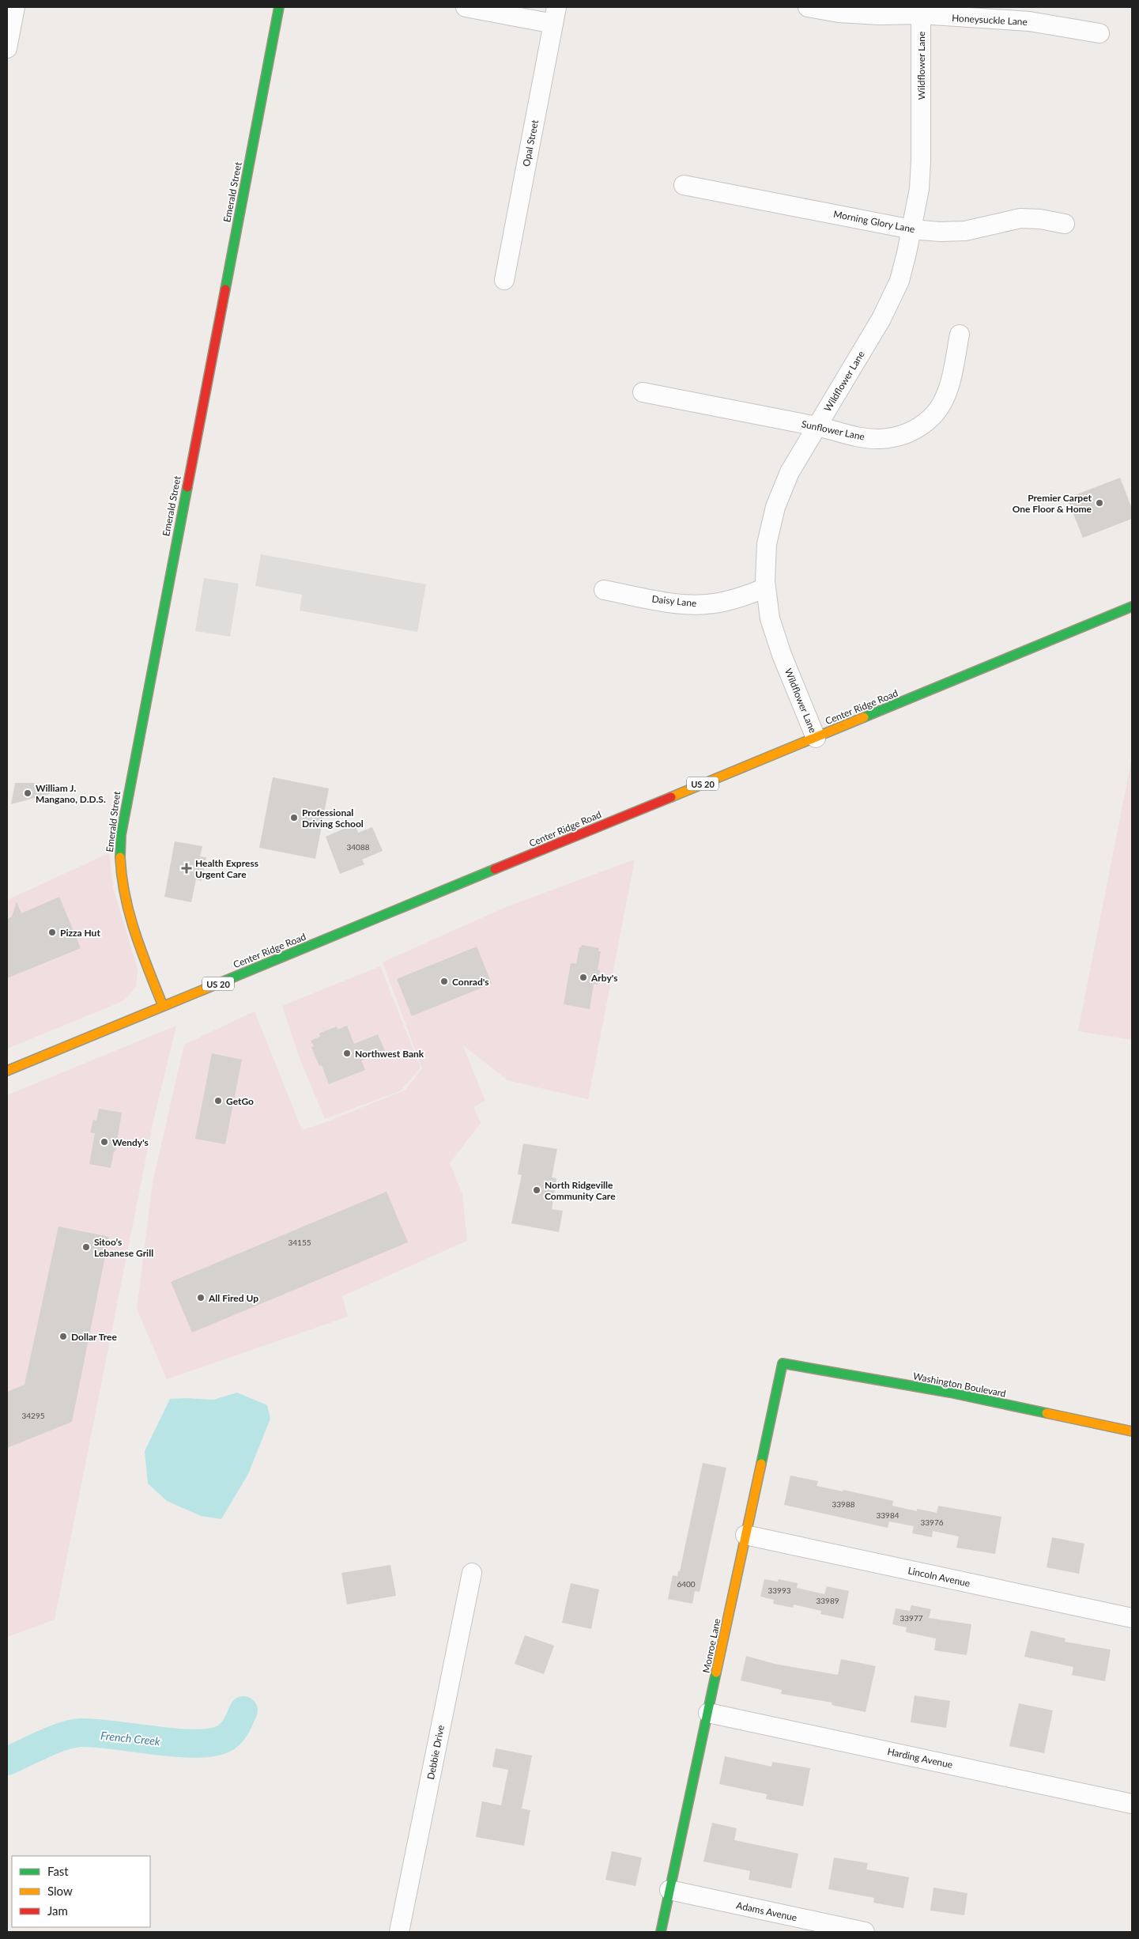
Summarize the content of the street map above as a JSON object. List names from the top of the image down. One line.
{"streets":{"street":["Honeysuckle Lane","Wildflower Lane","Opal Street","Emerald Street","Morning Glory Lane","Sunflower Lane","Daisy Lane","Center Ridge Road","US 20","Washington Boulevard","Lincoln Avenue","Monroe Lane","Debbie Drive","Harding Avenue","Adams Avenue"]},"crossings":[["Honeysuckle Lane","Wildflower Lane"],["Wildflower Lane","Morning Glory Lane"],["Wildflower Lane","Sunflower Lane"],["Wildflower Lane","Daisy Lane"],["Wildflower Lane","Center Ridge Road"],["Emerald Street","Center Ridge Road"],["Washington Boulevard","Monroe Lane"],["Lincoln Avenue","Monroe Lane"],["Monroe Lane","Harding Avenue"],["Monroe Lane","Adams Avenue"]],"water":["French Creek"],"places":{"other":["Premier Carpet One Floor & Home","William J. Mangano, D.D.S.","Professional Driving School","Pizza Hut","Arby's","Conrad's","Northwest Bank","GetGo","Wendy's","North Ridgeville Community Care","Sitoo’s Lebanese Grill","All Fired Up","Dollar Tree"],"health":["Health Express Urgent Care"]},"house_numbers":["34088","34155","34295","33988","33984","33976","6400","33993","33989","33977"],"legend":["Fast","Slow","Jam"]}
